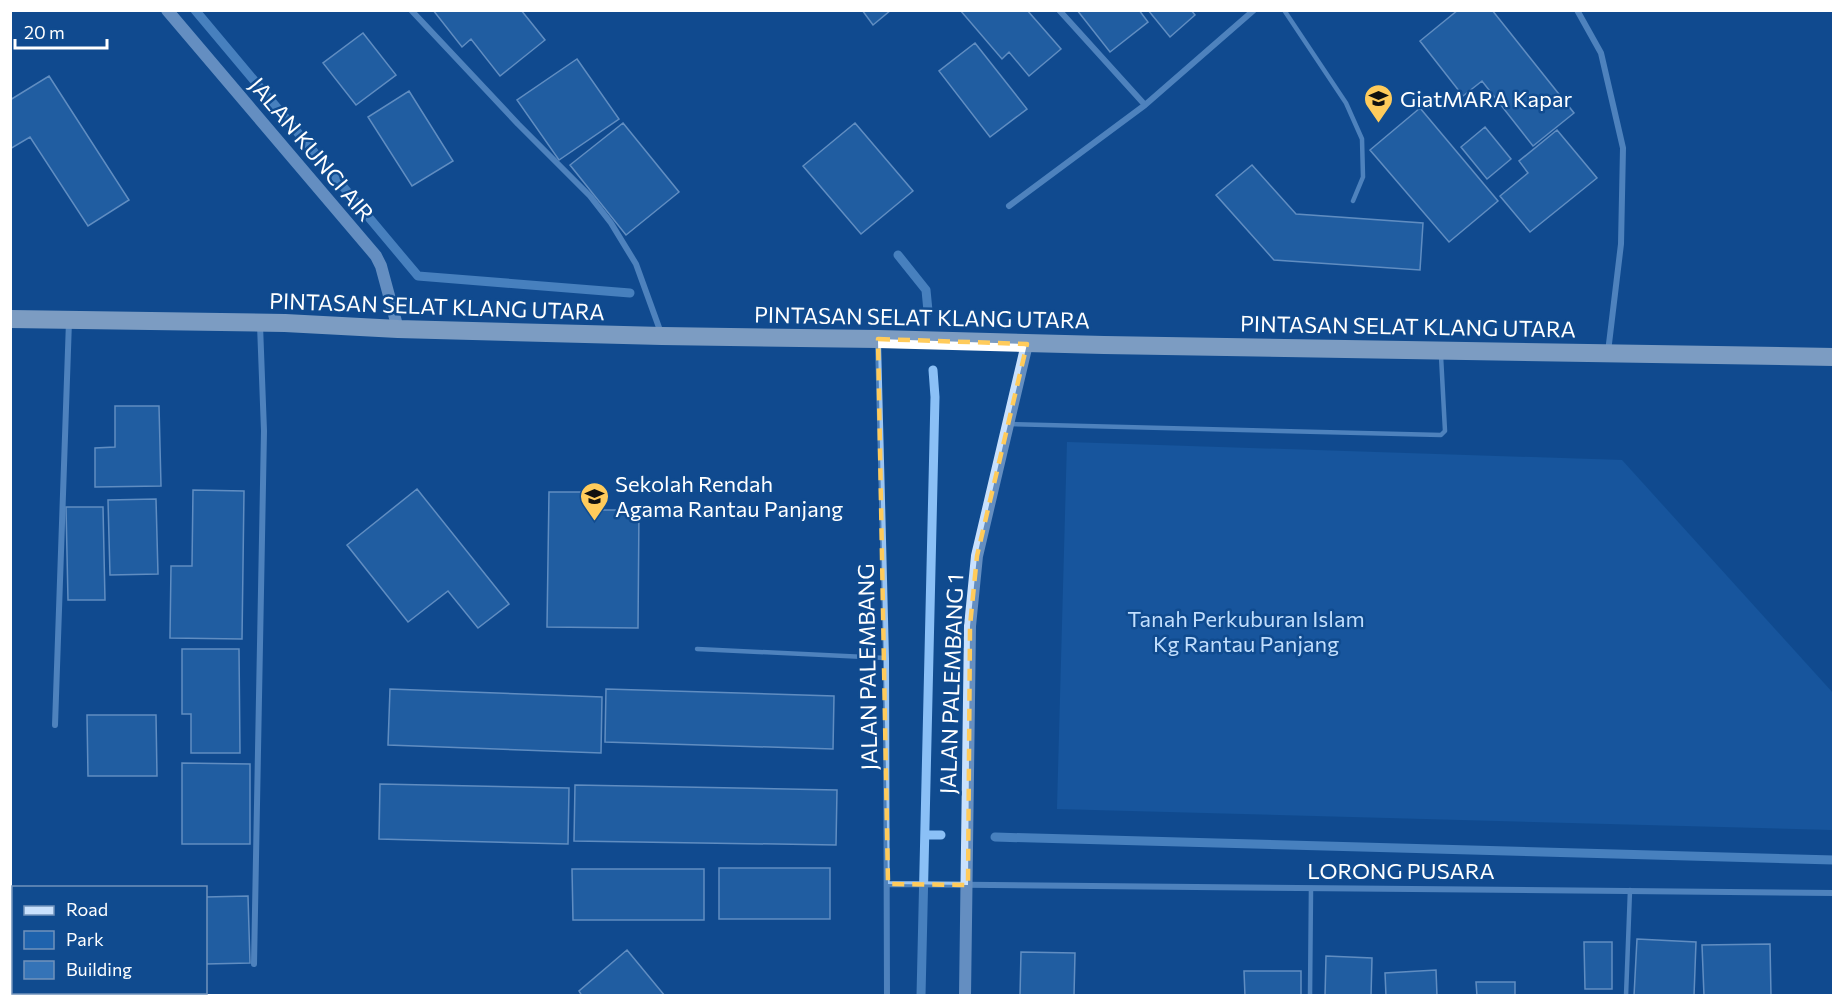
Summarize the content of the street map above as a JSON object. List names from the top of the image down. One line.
{"streets":{"highway":["PINTASAN SELAT KLANG UTARA"],"street":["JALAN KUNCI AIR","JALAN PALEMBANG","JALAN PALEMBANG 1","LORONG PUSARA"]},"crossings":[["JALAN KUNCI AIR","PINTASAN SELAT KLANG UTARA"],["PINTASAN SELAT KLANG UTARA","JALAN PALEMBANG"],["PINTASAN SELAT KLANG UTARA","JALAN PALEMBANG 1"],["JALAN PALEMBANG","LORONG PUSARA"],["JALAN PALEMBANG 1","LORONG PUSARA"]],"parks":["Tanah Perkuburan Islam Kg Rantau Panjang"],"places":{"school or university":["GiatMARA Kapar","Sekolah Rendah Agama Rantau Panjang"]},"legend":["Road","Park","Building"],"scale_bar":"20 m"}
